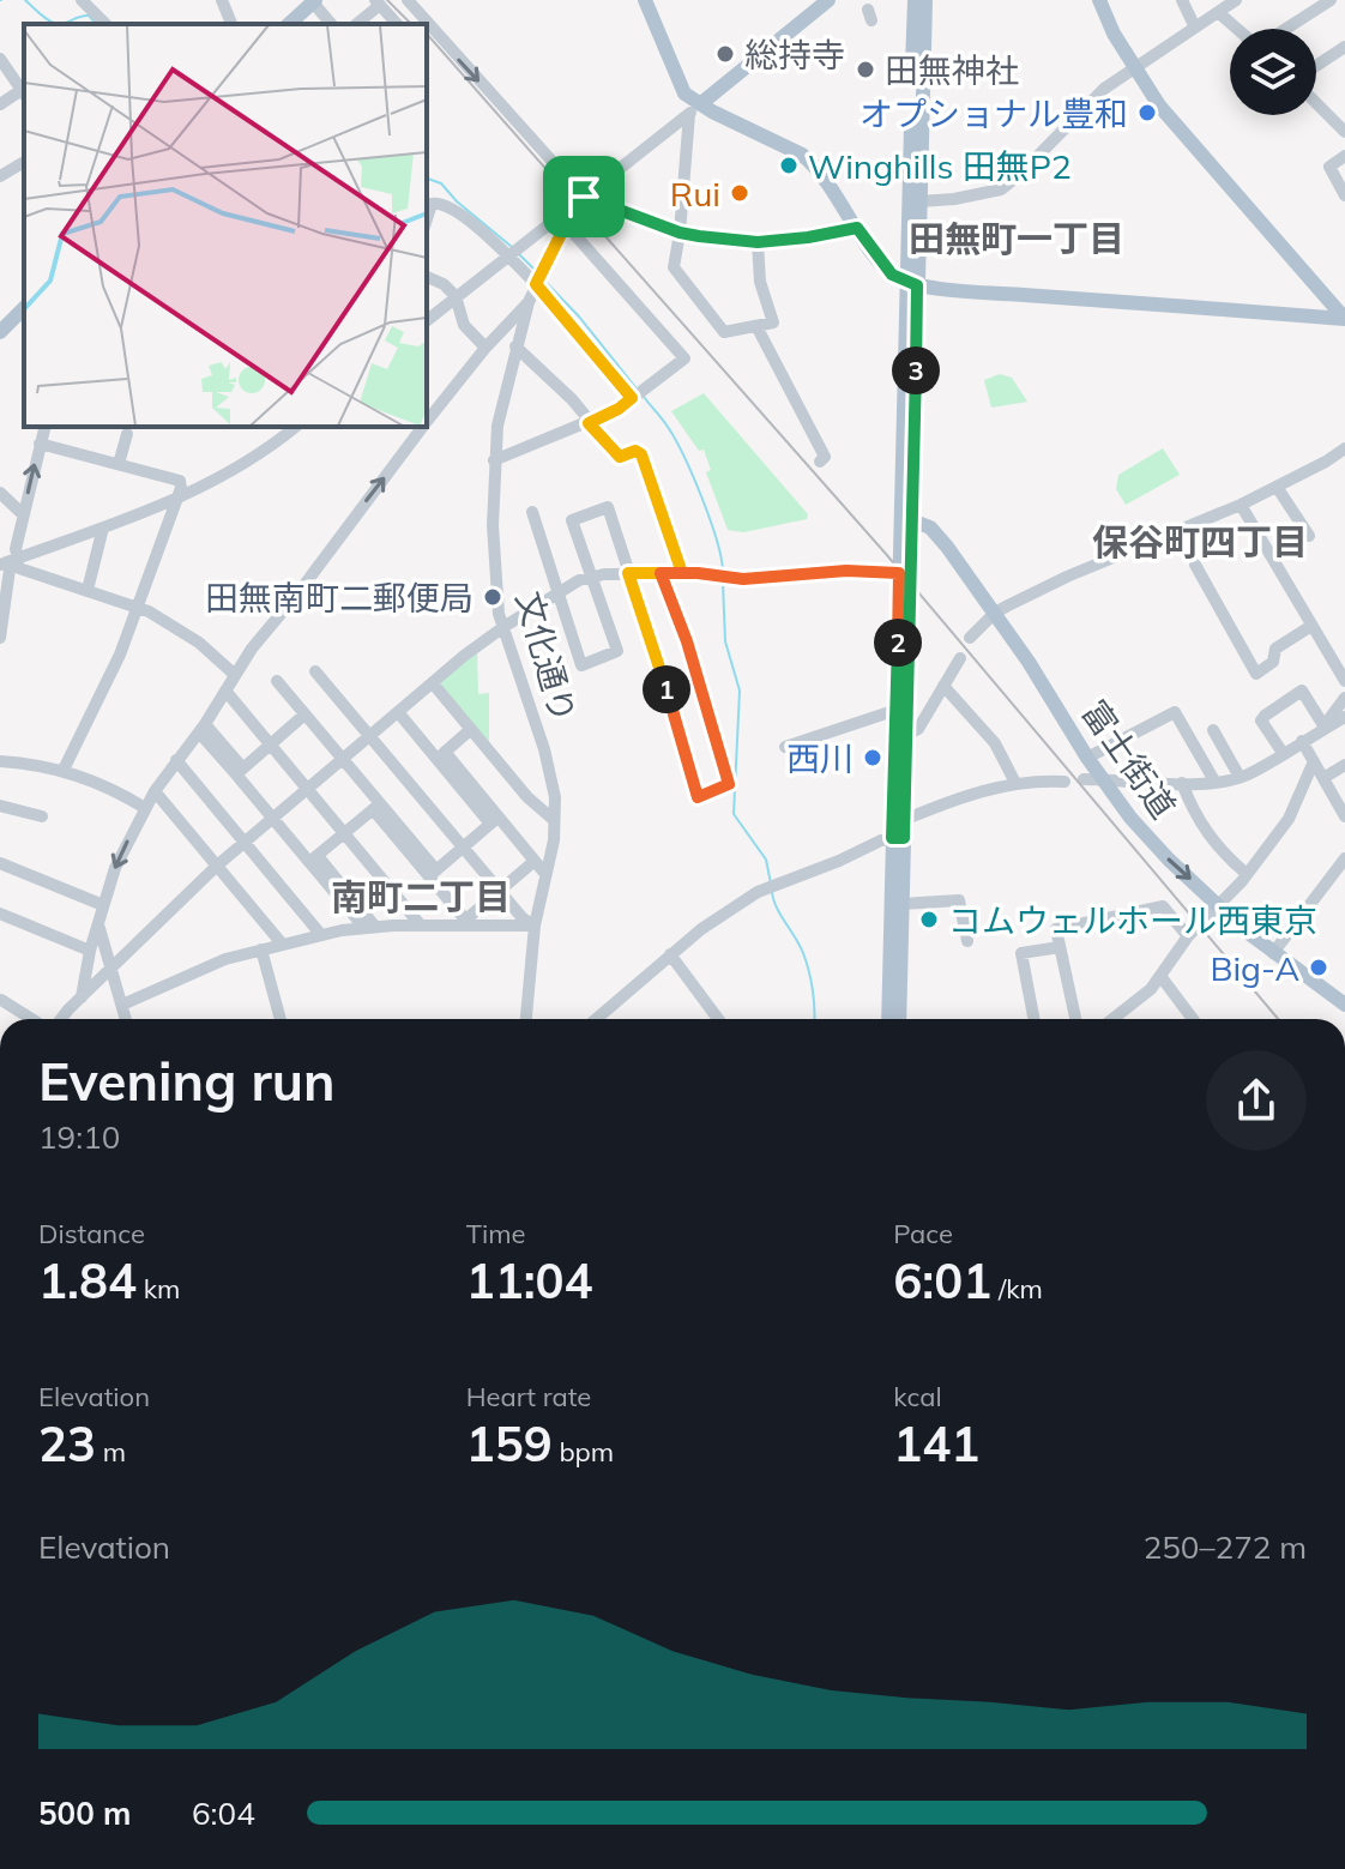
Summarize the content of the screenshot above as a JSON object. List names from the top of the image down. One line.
{"streets":{"main road":["富士街道"],"street":["文化通り"]},"districts":["田無町一丁目","保谷町四丁目","南町二丁目"],"places":["総持寺","田無神社","オプショナル豊和","Winghills 田無P2","Rui","田無南町二郵便局","西川","コムウェルホール西東京","Big-A"],"page":{"pins":["3","2","1"],"heading":["Evening run","19:10"],"stats":[["Distance","1.84 km"],["Time","11:04"],["Pace","6:01 /km"],["Elevation","23 m"],["Heart rate","159 bpm"],["kcal","141"]],"chart":["Elevation","250–272 m"],"list":[{"name":"500 m","note":"6:04"}]}}
